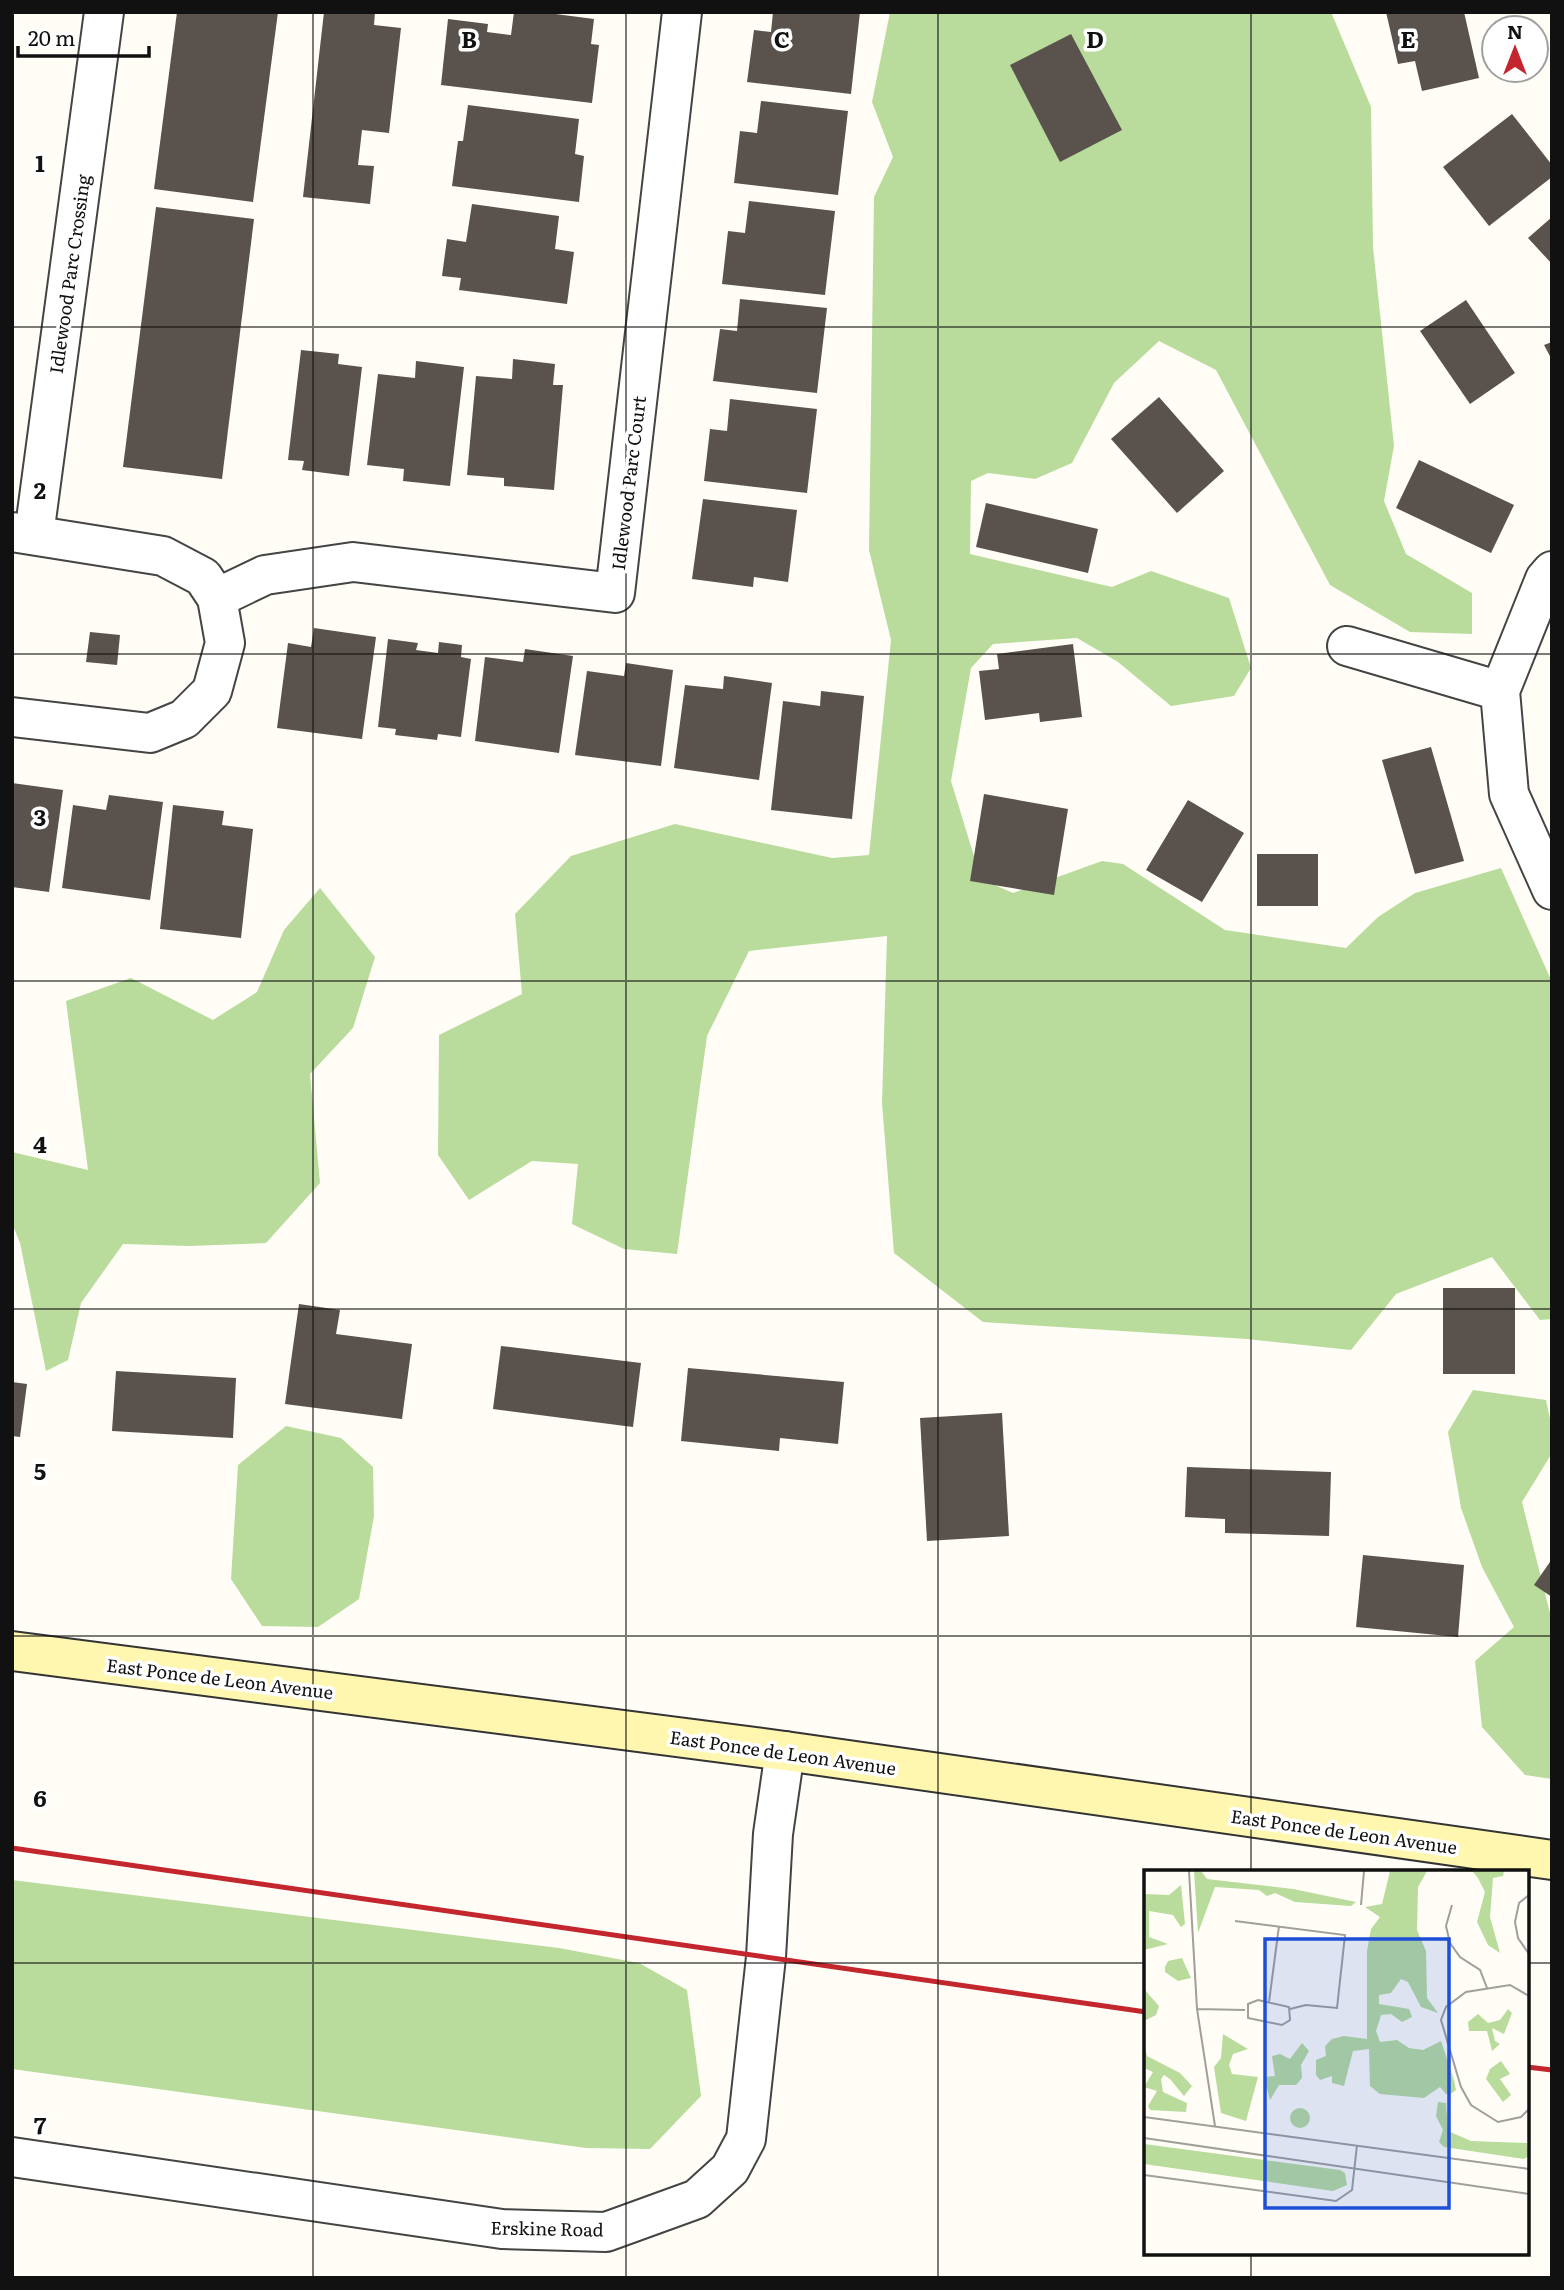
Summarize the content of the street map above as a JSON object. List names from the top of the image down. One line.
{"streets":{"main road":["East Ponce de Leon Avenue"],"street":["Idlewood Parc Crossing","Idlewood Parc Court","Erskine Road"]},"crossings":[["East Ponce de Leon Avenue","Erskine Road"]],"scale_bar":"20 m","north":"top","grid":{"columns":["B","C","D","E"],"rows":["1","2","3","4","5","6","7"]}}
